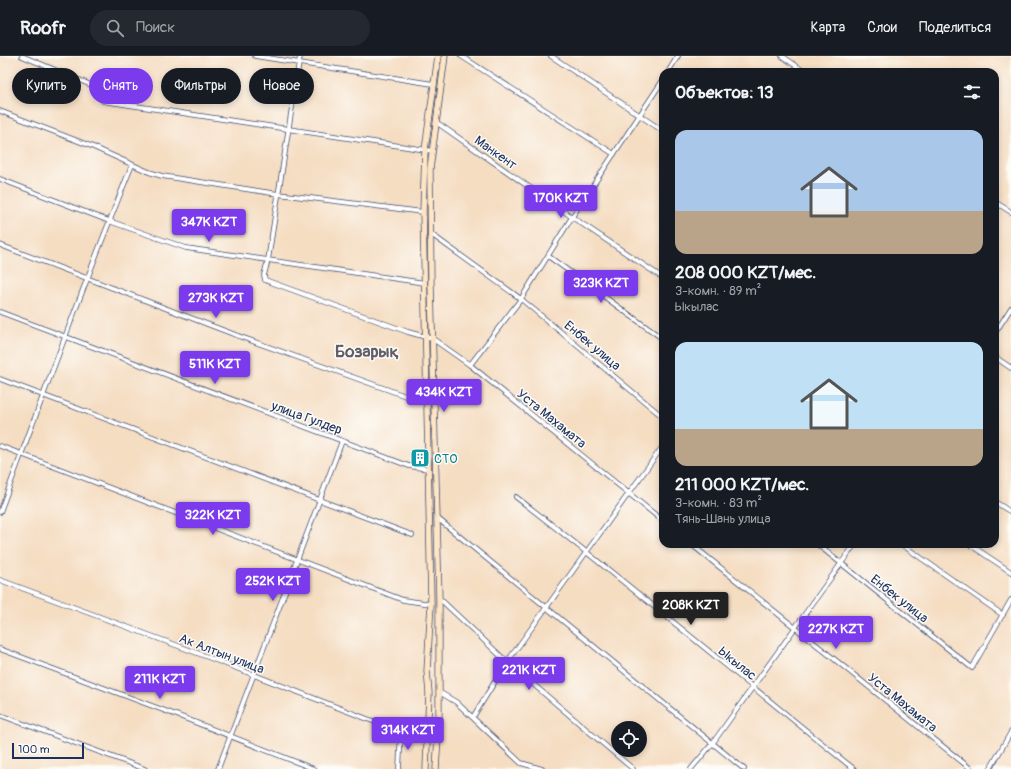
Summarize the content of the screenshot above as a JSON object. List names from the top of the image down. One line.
{"streets":{"street":["Манкент","Енбек улица","улица Гулдер","Уста Махамата","Ак Алтын улица","Ыкылас"]},"districts":["Бозарық"],"places":{"building":["СТО"]},"scale_bar":"100 m","page":{"header":"Roofr","search":"Поиск","nav":["Карта","Слои","Поделиться"],"chip":["Купить","Снять","Фильтры","Новое"],"heading":"Объектов: 13","list":[{"name":"208 000 KZT/мес.","note":"3-комн. · 89 m² · Ыкылас"},{"name":"211 000 KZT/мес.","note":"3-комн. · 83 m² · Тянь-Шань улица"}],"price":["170K KZT","347K KZT","323K KZT","273K KZT","511K KZT","434K KZT","322K KZT","252K KZT","208K KZT","227K KZT","221K KZT","211K KZT","314K KZT"],"scale":"100 m"}}
